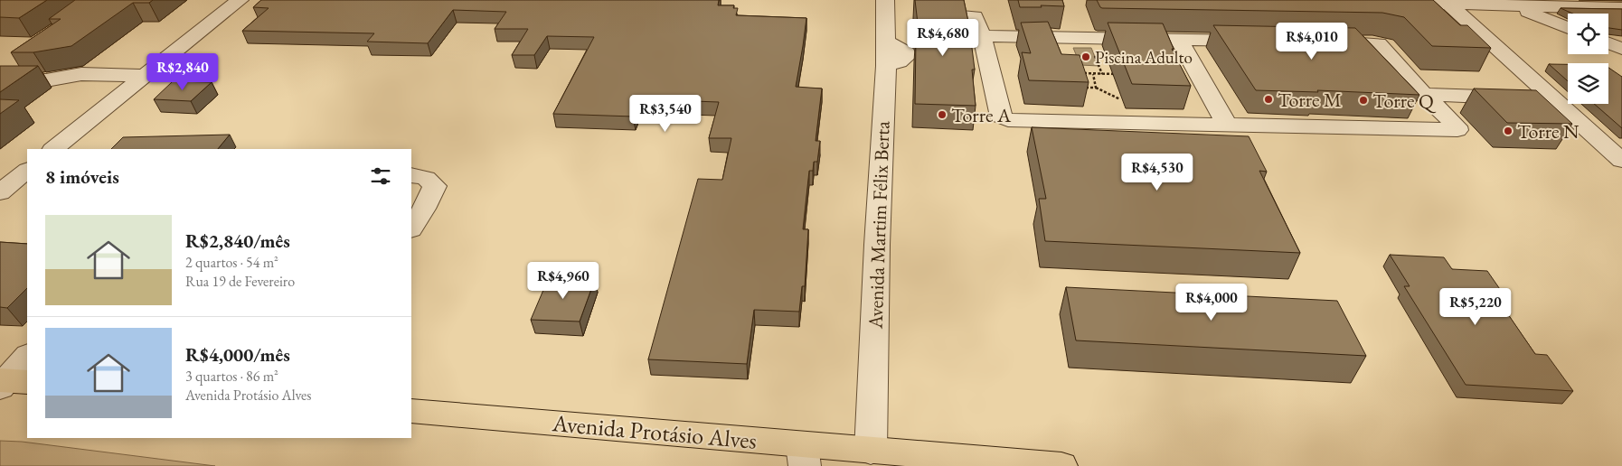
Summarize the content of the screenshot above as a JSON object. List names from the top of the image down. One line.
{"streets":{"main road":["Avenida Protásio Alves"],"street":["Avenida Martim Félix Berta"]},"crossings":[["Avenida Martim Félix Berta","Avenida Protásio Alves"]],"places":["Piscina Adulto","Torre M","Torre Q","Torre A","Torre N"],"page":{"price":["R$4,680","R$4,010","R$2,840","R$3,540","R$4,530","R$4,960","R$4,000","R$5,220"],"heading":"8 imóveis","list":[{"name":"R$2,840/mês","note":"2 quartos · 54 m² · Rua 19 de Fevereiro"},{"name":"R$4,000/mês","note":"3 quartos · 86 m² · Avenida Protásio Alves"}]}}
